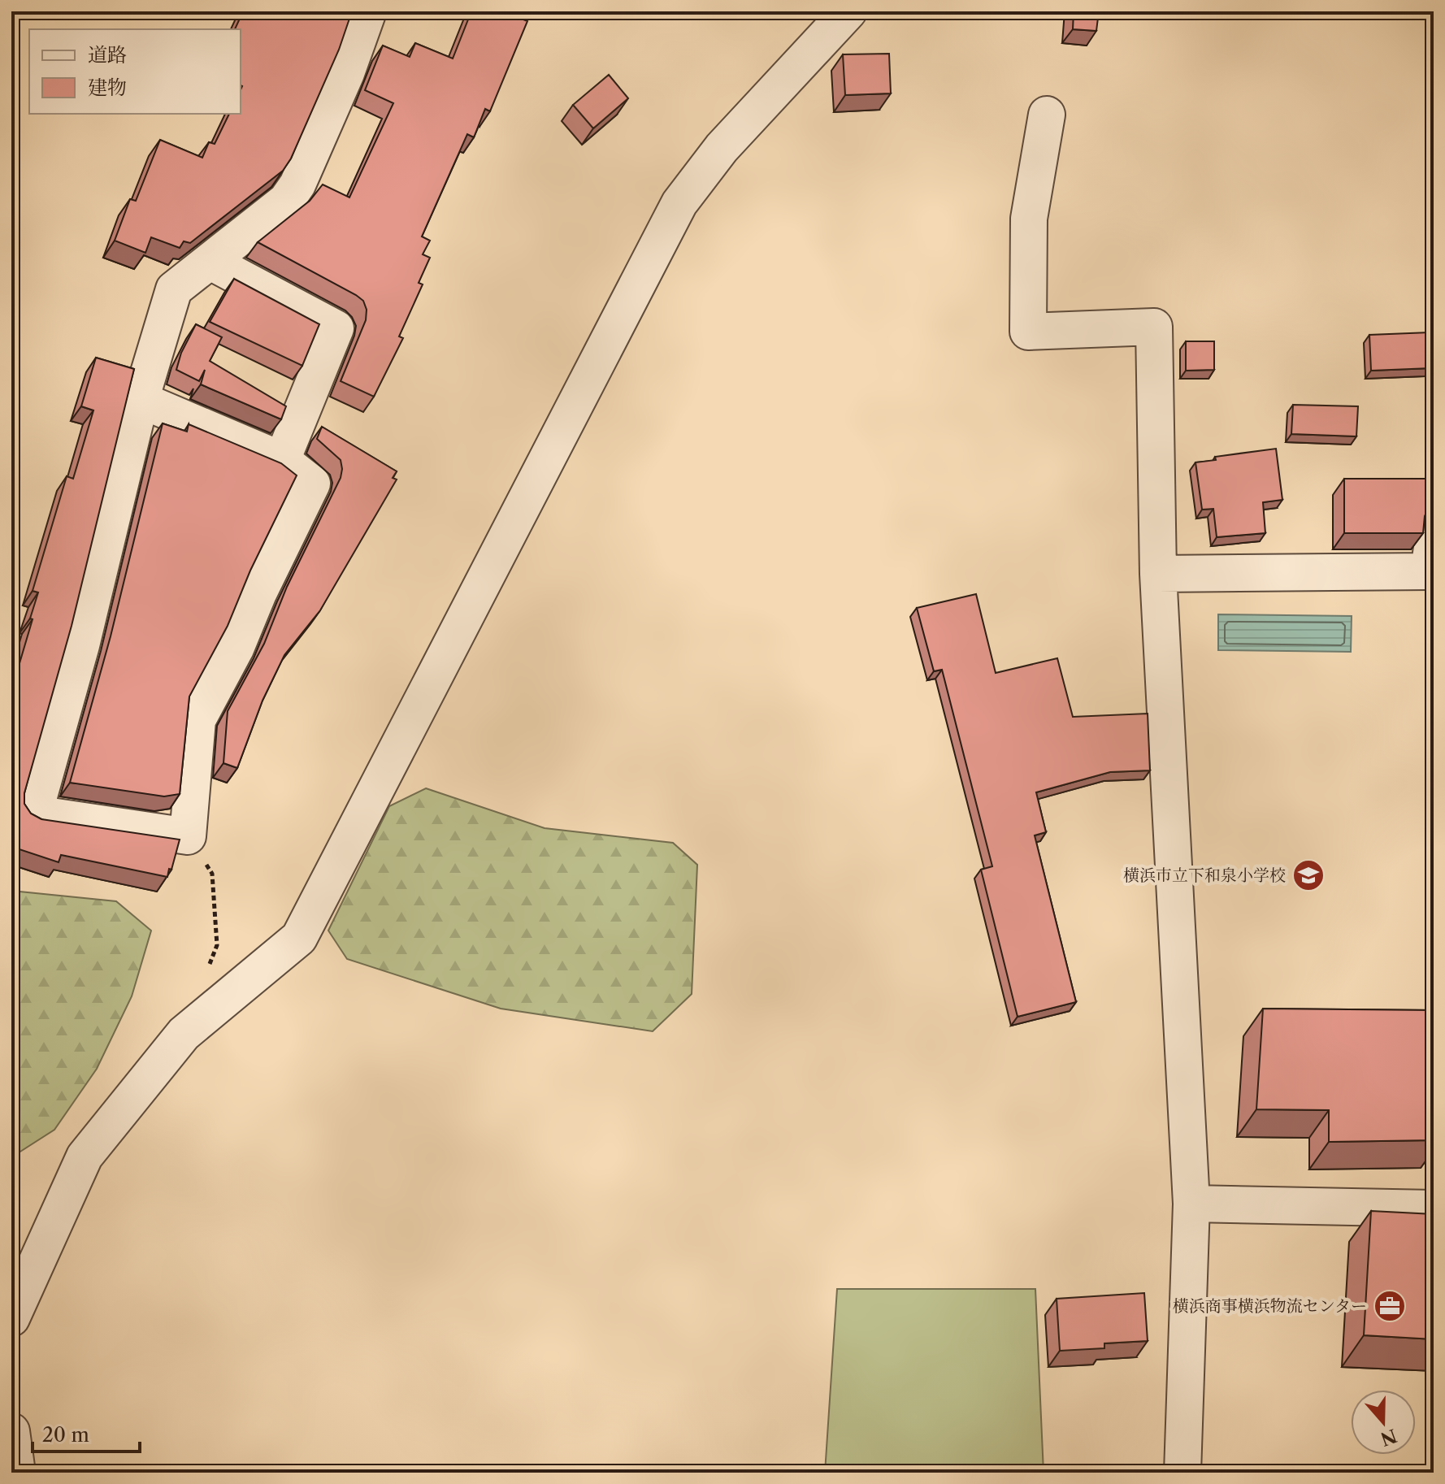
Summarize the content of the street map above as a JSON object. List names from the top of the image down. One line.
{"places":{"school or university":["横浜市立下和泉小学校"],"office":["横浜商事横浜物流センター"]},"legend":["道路","建物"],"scale_bar":"20 m","north":"bottom"}
